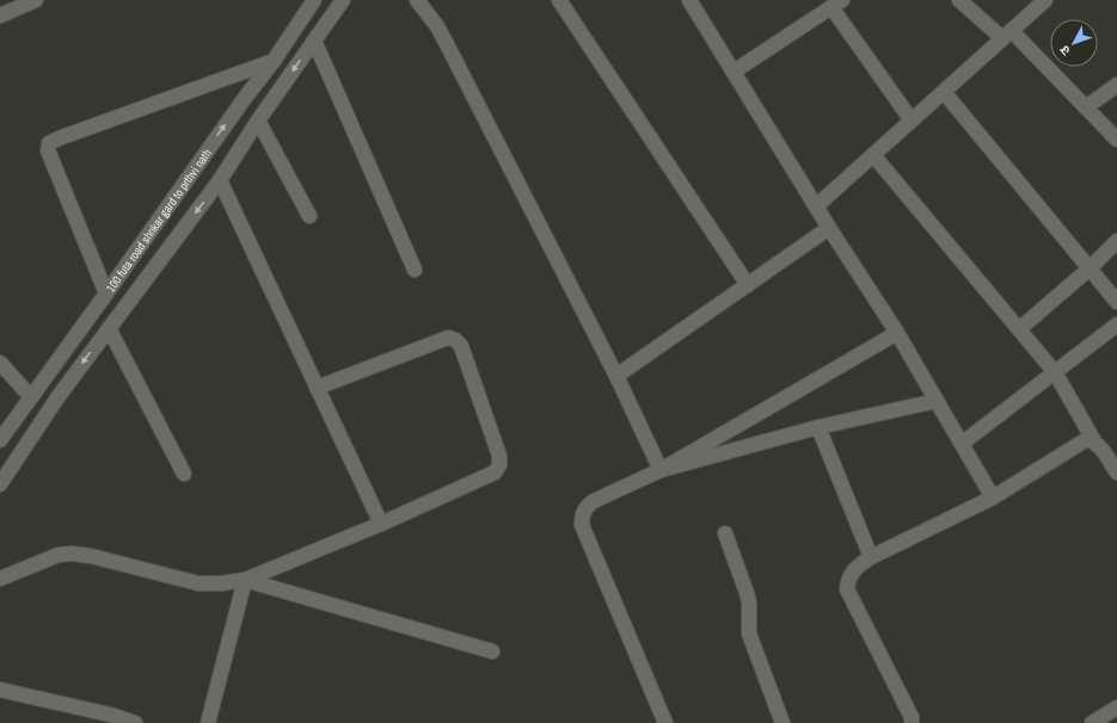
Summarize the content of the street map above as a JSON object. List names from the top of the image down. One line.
{"streets":{"street":["100 futa road shnkar gard to prthvi nath"]},"north":"bottom left"}
